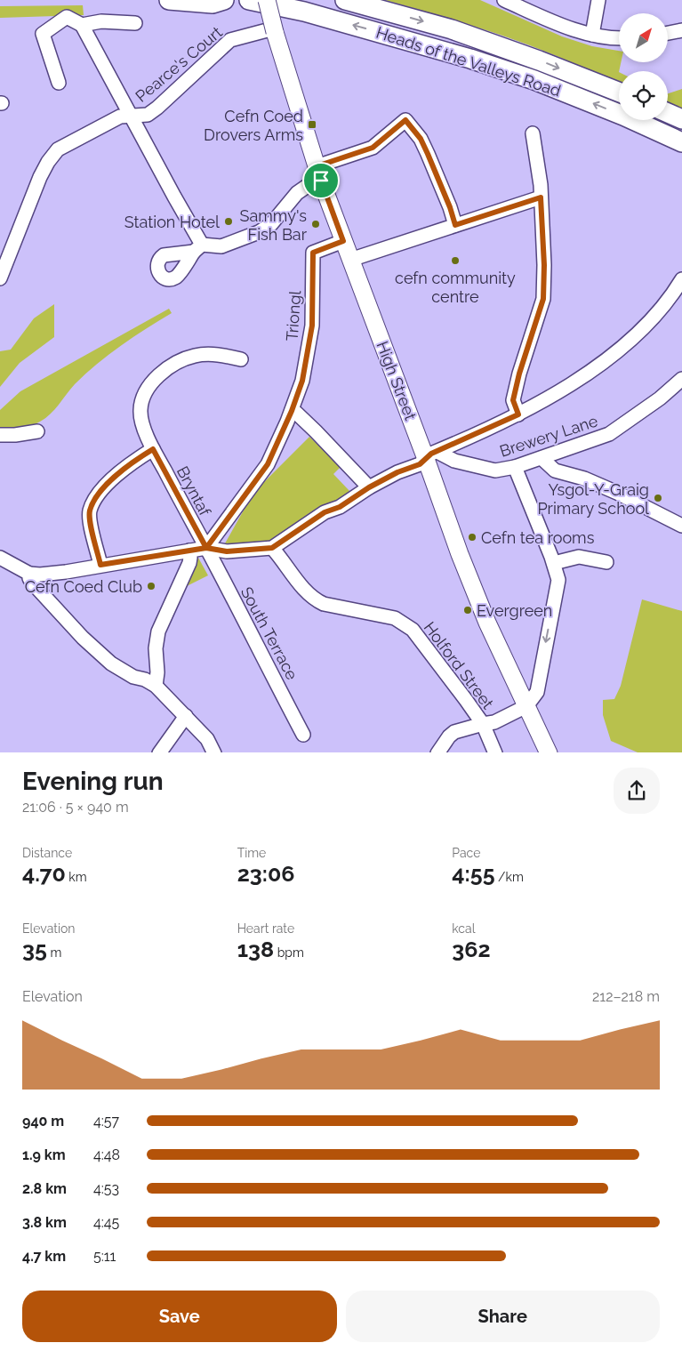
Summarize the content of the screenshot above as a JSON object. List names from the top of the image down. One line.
{"streets":{"highway":["Heads of the Valleys Road"],"main road":["High Street"],"street":["Pearce's Court","Triongl","Brewery Lane","Bryntaf","South Terrace","Holford Street"]},"crossings":[["Pearce's Court","High Street"],["Triongl","High Street"],["Triongl","Bryntaf"],["High Street","Brewery Lane"],["Bryntaf","South Terrace"]],"places":{"transit":["Cefn Coed Drovers Arms"],"other":["Station Hotel","Sammy's Fish Bar","cefn community centre","Ysgol-Y-Graig Primary School","Cefn tea rooms","Cefn Coed Club","Evergreen"]},"north":"top right","page":{"heading":["Evening run","21:06 · 5 × 940 m"],"stats":[["Distance","4.70 km"],["Time","23:06"],["Pace","4:55 /km"],["Elevation","35 m"],["Heart rate","138 bpm"],["kcal","362"]],"chart":["Elevation","212–218 m"],"list":[{"name":"940 m","note":"4:57"},{"name":"1.9 km","note":"4:48"},{"name":"2.8 km","note":"4:53"},{"name":"3.8 km","note":"4:45"},{"name":"4.7 km","note":"5:11"}],"buttons":["Save","Share"]}}
